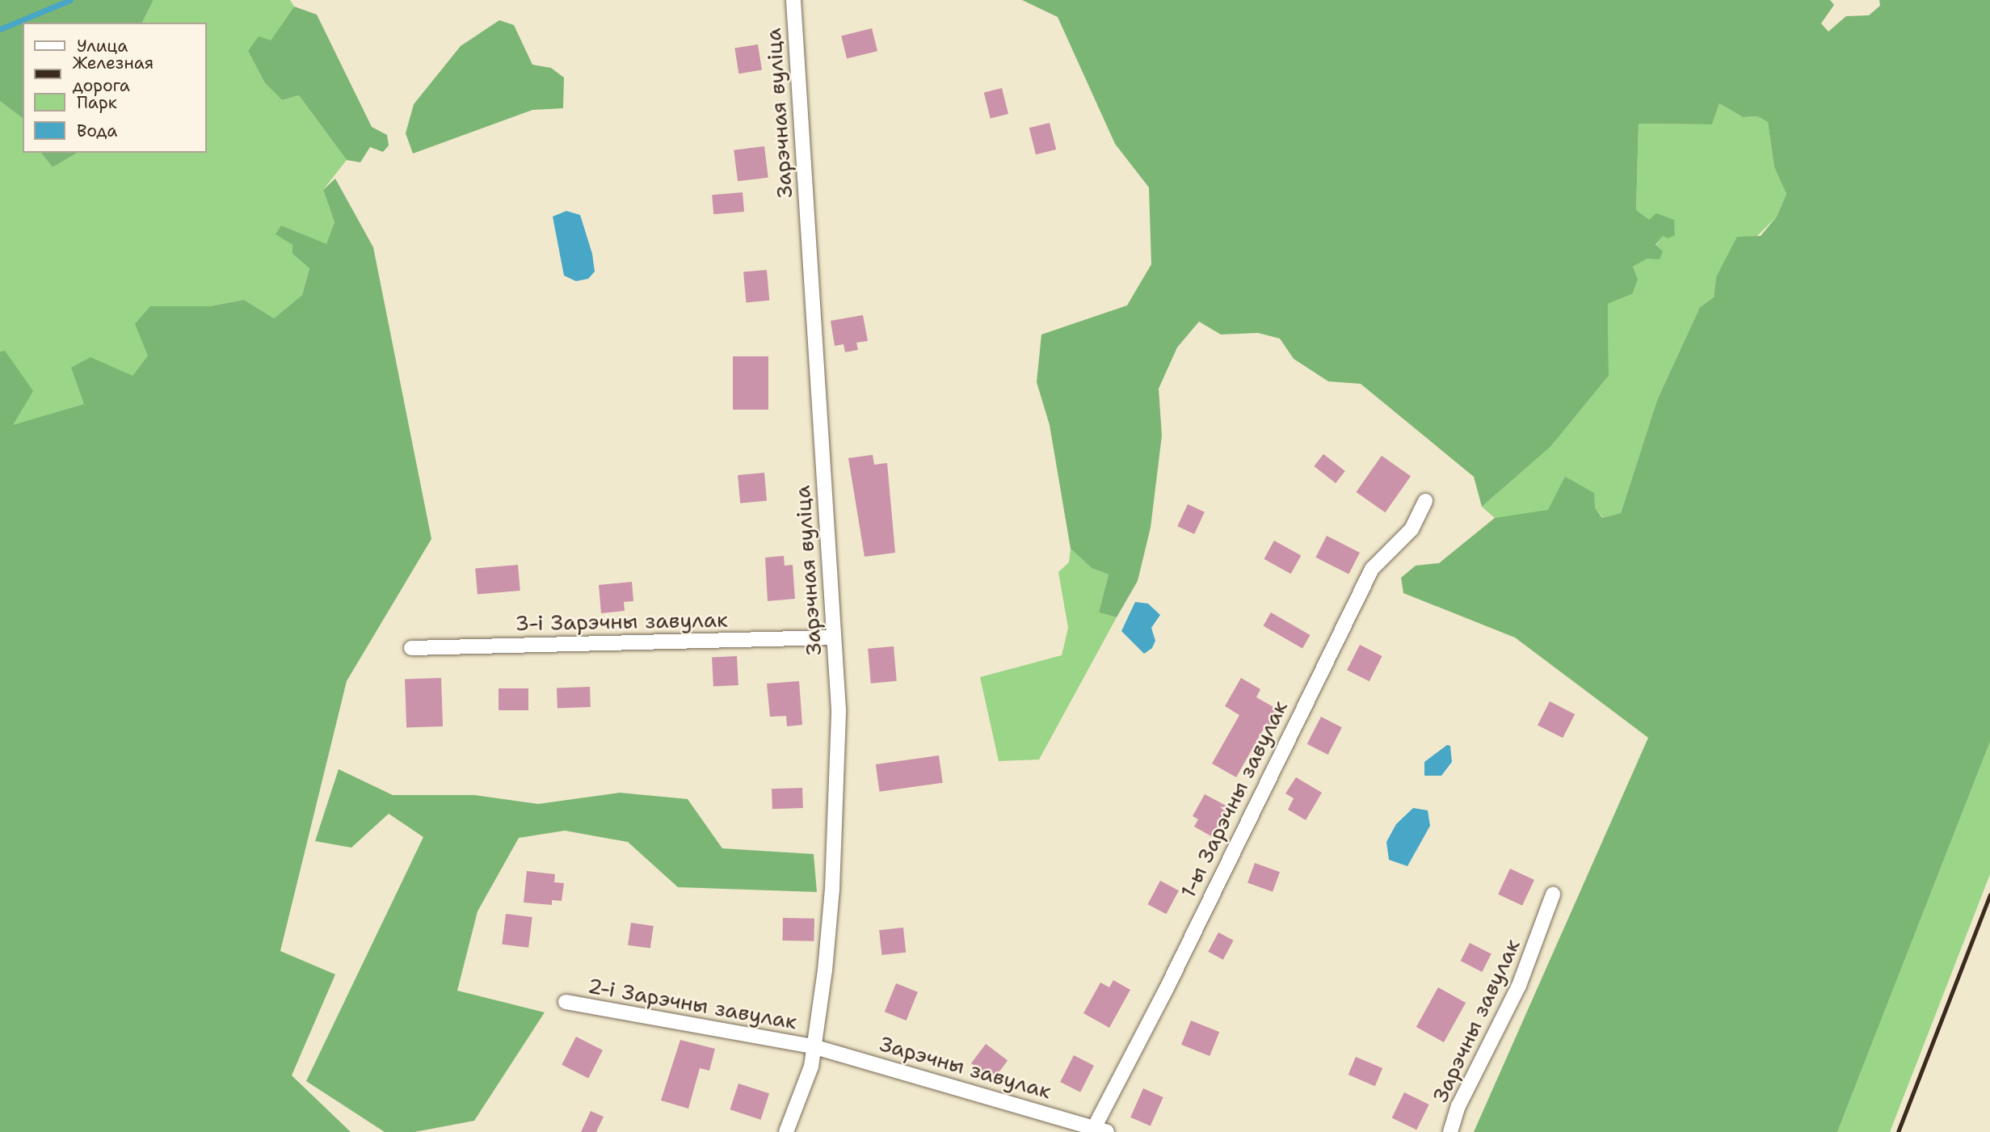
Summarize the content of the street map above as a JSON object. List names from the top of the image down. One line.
{"streets":{"street":["Зарэчная вуліца","3-і Зарэчны завулак","1-ы Зарэчны завулак","2-і Зарэчны завулак","Зарэчны завулак"]},"crossings":[["Зарэчная вуліца","3-і Зарэчны завулак"],["Зарэчная вуліца","2-і Зарэчны завулак"],["Зарэчная вуліца","Зарэчны завулак"],["1-ы Зарэчны завулак","Зарэчны завулак"],["2-і Зарэчны завулак","Зарэчны завулак"]],"legend":["Улица","Железная дорога","Парк","Вода"]}
